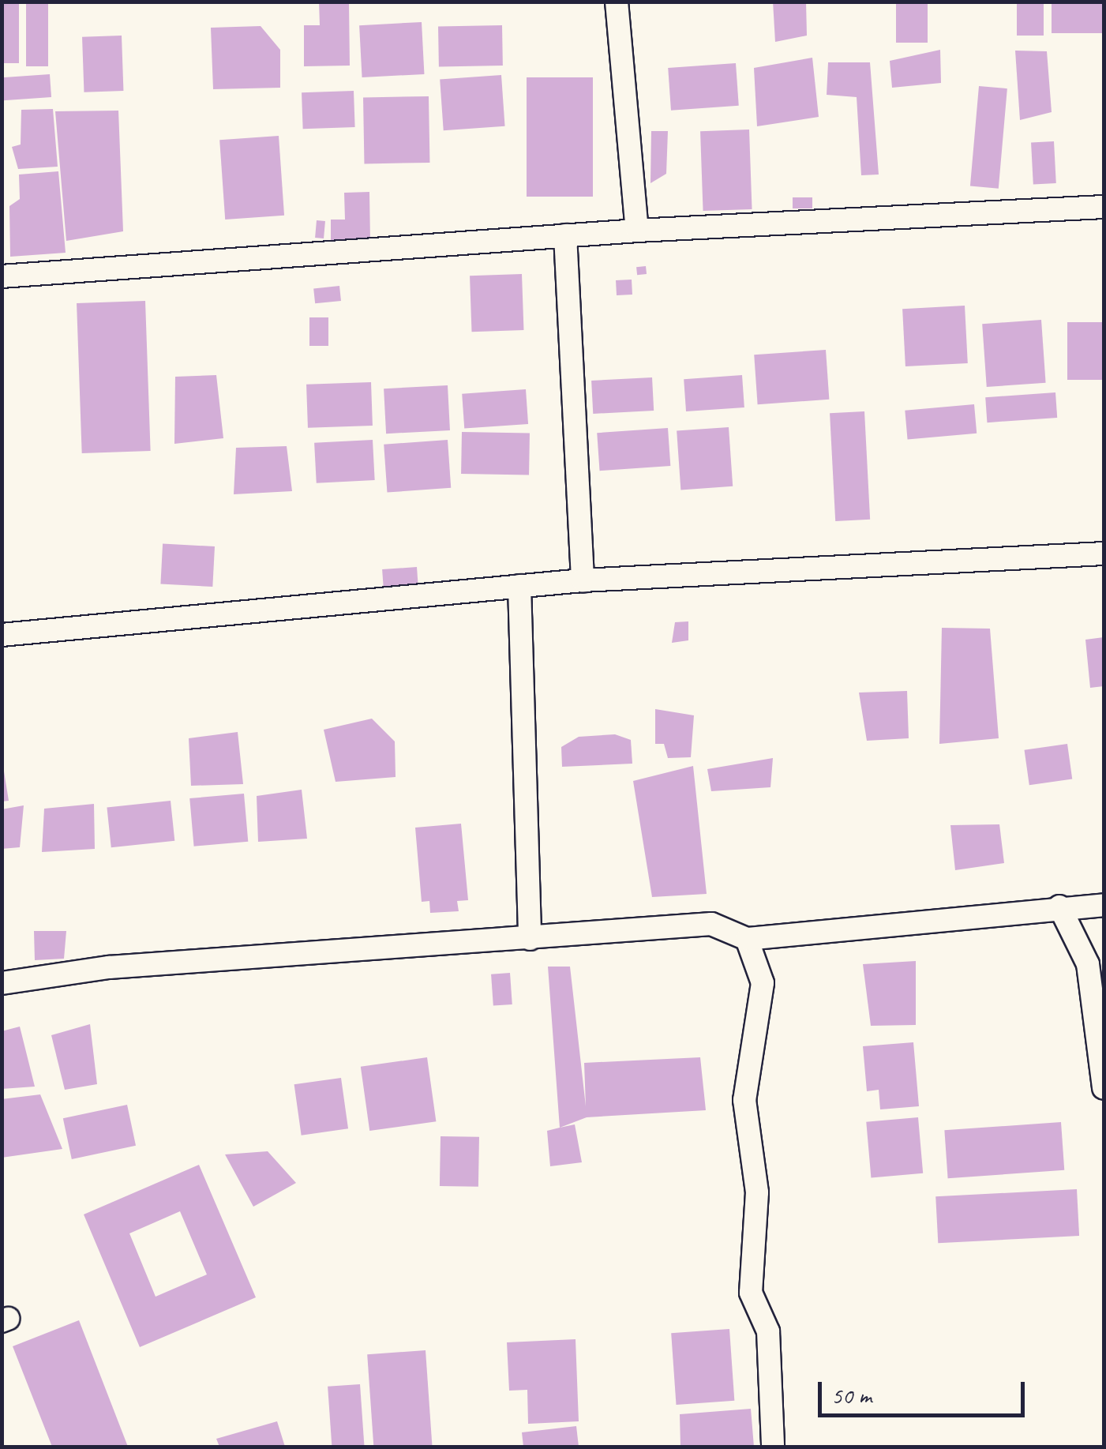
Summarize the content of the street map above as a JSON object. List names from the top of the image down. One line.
{"scale_bar":"50 m"}
